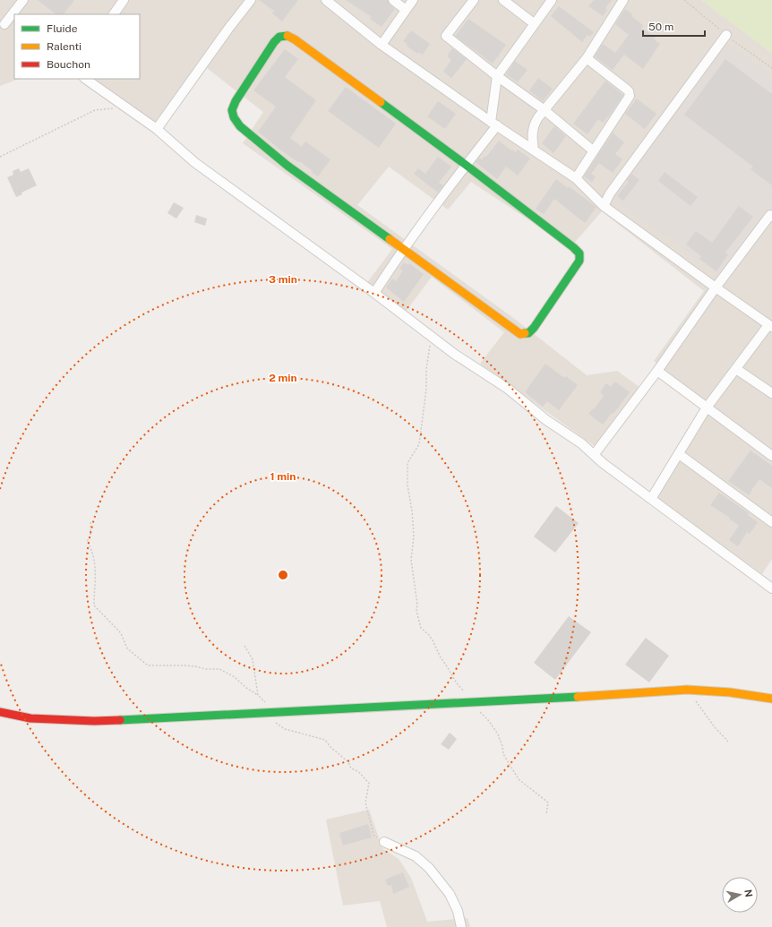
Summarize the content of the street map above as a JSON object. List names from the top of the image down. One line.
{"legend":["Fluide","Ralenti","Bouchon"],"scale_bar":"50 m","north":"right","rings":["3 min","2 min","1 min"]}
